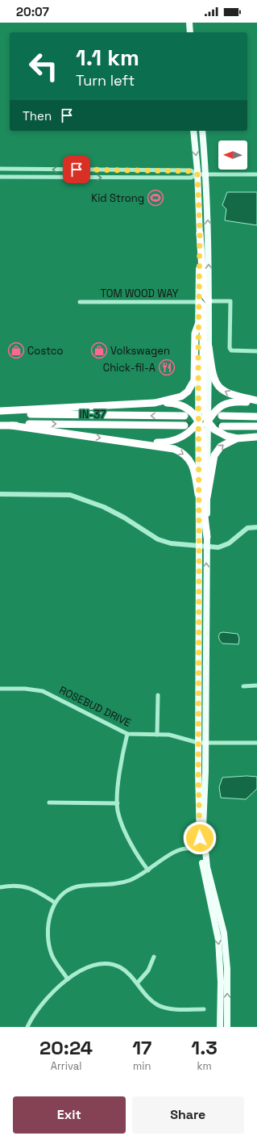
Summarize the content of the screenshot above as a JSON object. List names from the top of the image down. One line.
{"streets":{"highway":["IN-37"],"street":["TOM WOOD WAY","ROSEBUD DRIVE"]},"places":{"sports":["Kid Strong"],"shop":["Costco","Volkswagen"],"restaurant":["Chick-fil-A"]},"north":"left","page":{"status":"20:07","turn":["1.1 km","Turn left"],"then":"Then","eta":["20:24","Arrival","17","min","1.3","km"],"buttons":["Exit","Share"]}}
